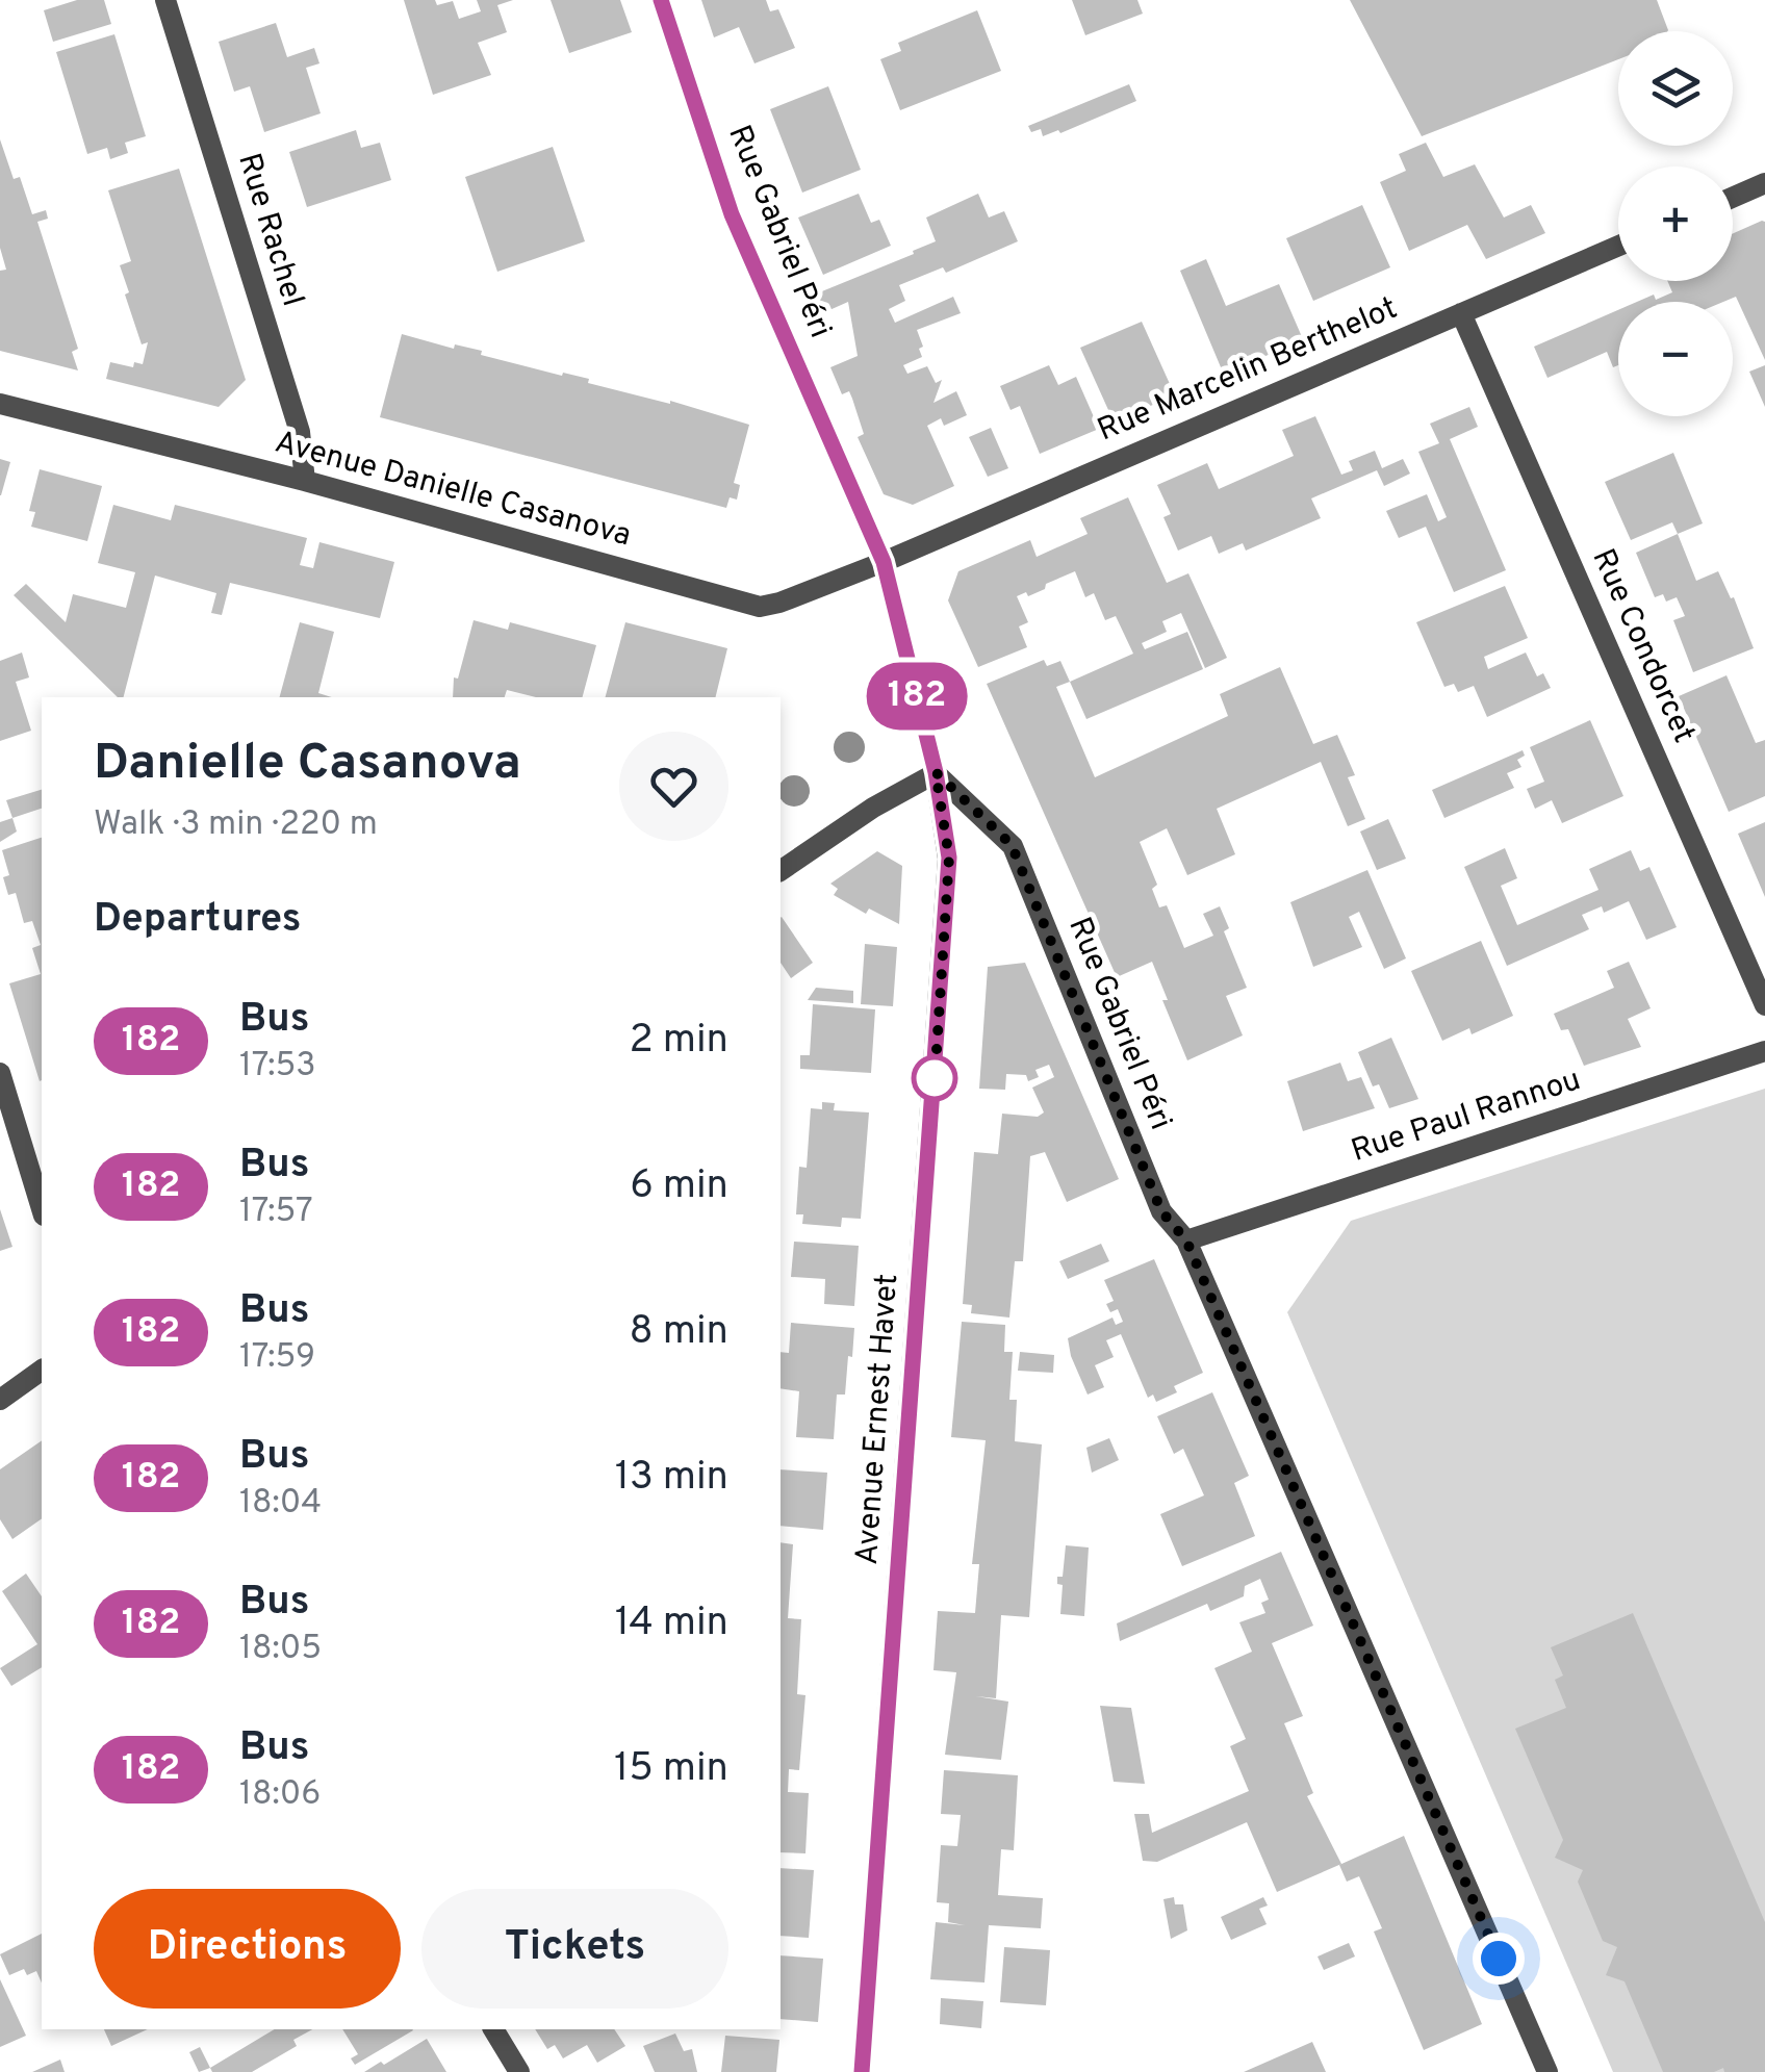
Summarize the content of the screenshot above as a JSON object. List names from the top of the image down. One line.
{"streets":{"street":["Rue Rachel","Rue Gabriel Péri","Rue Marcelin Berthelot","Avenue Danielle Casanova","Rue Condorcet","Rue Paul Rannou","Avenue Ernest Havet"]},"crossings":[["Rue Rachel","Avenue Danielle Casanova"],["Rue Gabriel Péri","Rue Marcelin Berthelot"],["Rue Gabriel Péri","Avenue Danielle Casanova"],["Rue Gabriel Péri","Rue Paul Rannou"],["Rue Gabriel Péri","Avenue Ernest Havet"],["Rue Marcelin Berthelot","Avenue Danielle Casanova"],["Rue Marcelin Berthelot","Rue Condorcet"]],"lines":["bus line 182"],"page":{"on_map":"182","map_buttons":["+","−"],"heading":[["Danielle Casanova","Walk · 3 min · 220 m"],"Departures"],"list":[{"mark":"182","name":"Bus","note":"17:53","value":"2 min"},{"mark":"182","name":"Bus","note":"17:57","value":"6 min"},{"mark":"182","name":"Bus","note":"17:59","value":"8 min"},{"mark":"182","name":"Bus","note":"18:04","value":"13 min"},{"mark":"182","name":"Bus","note":"18:05","value":"14 min"},{"mark":"182","name":"Bus","note":"18:06","value":"15 min"}],"buttons":["Directions","Tickets"]}}
